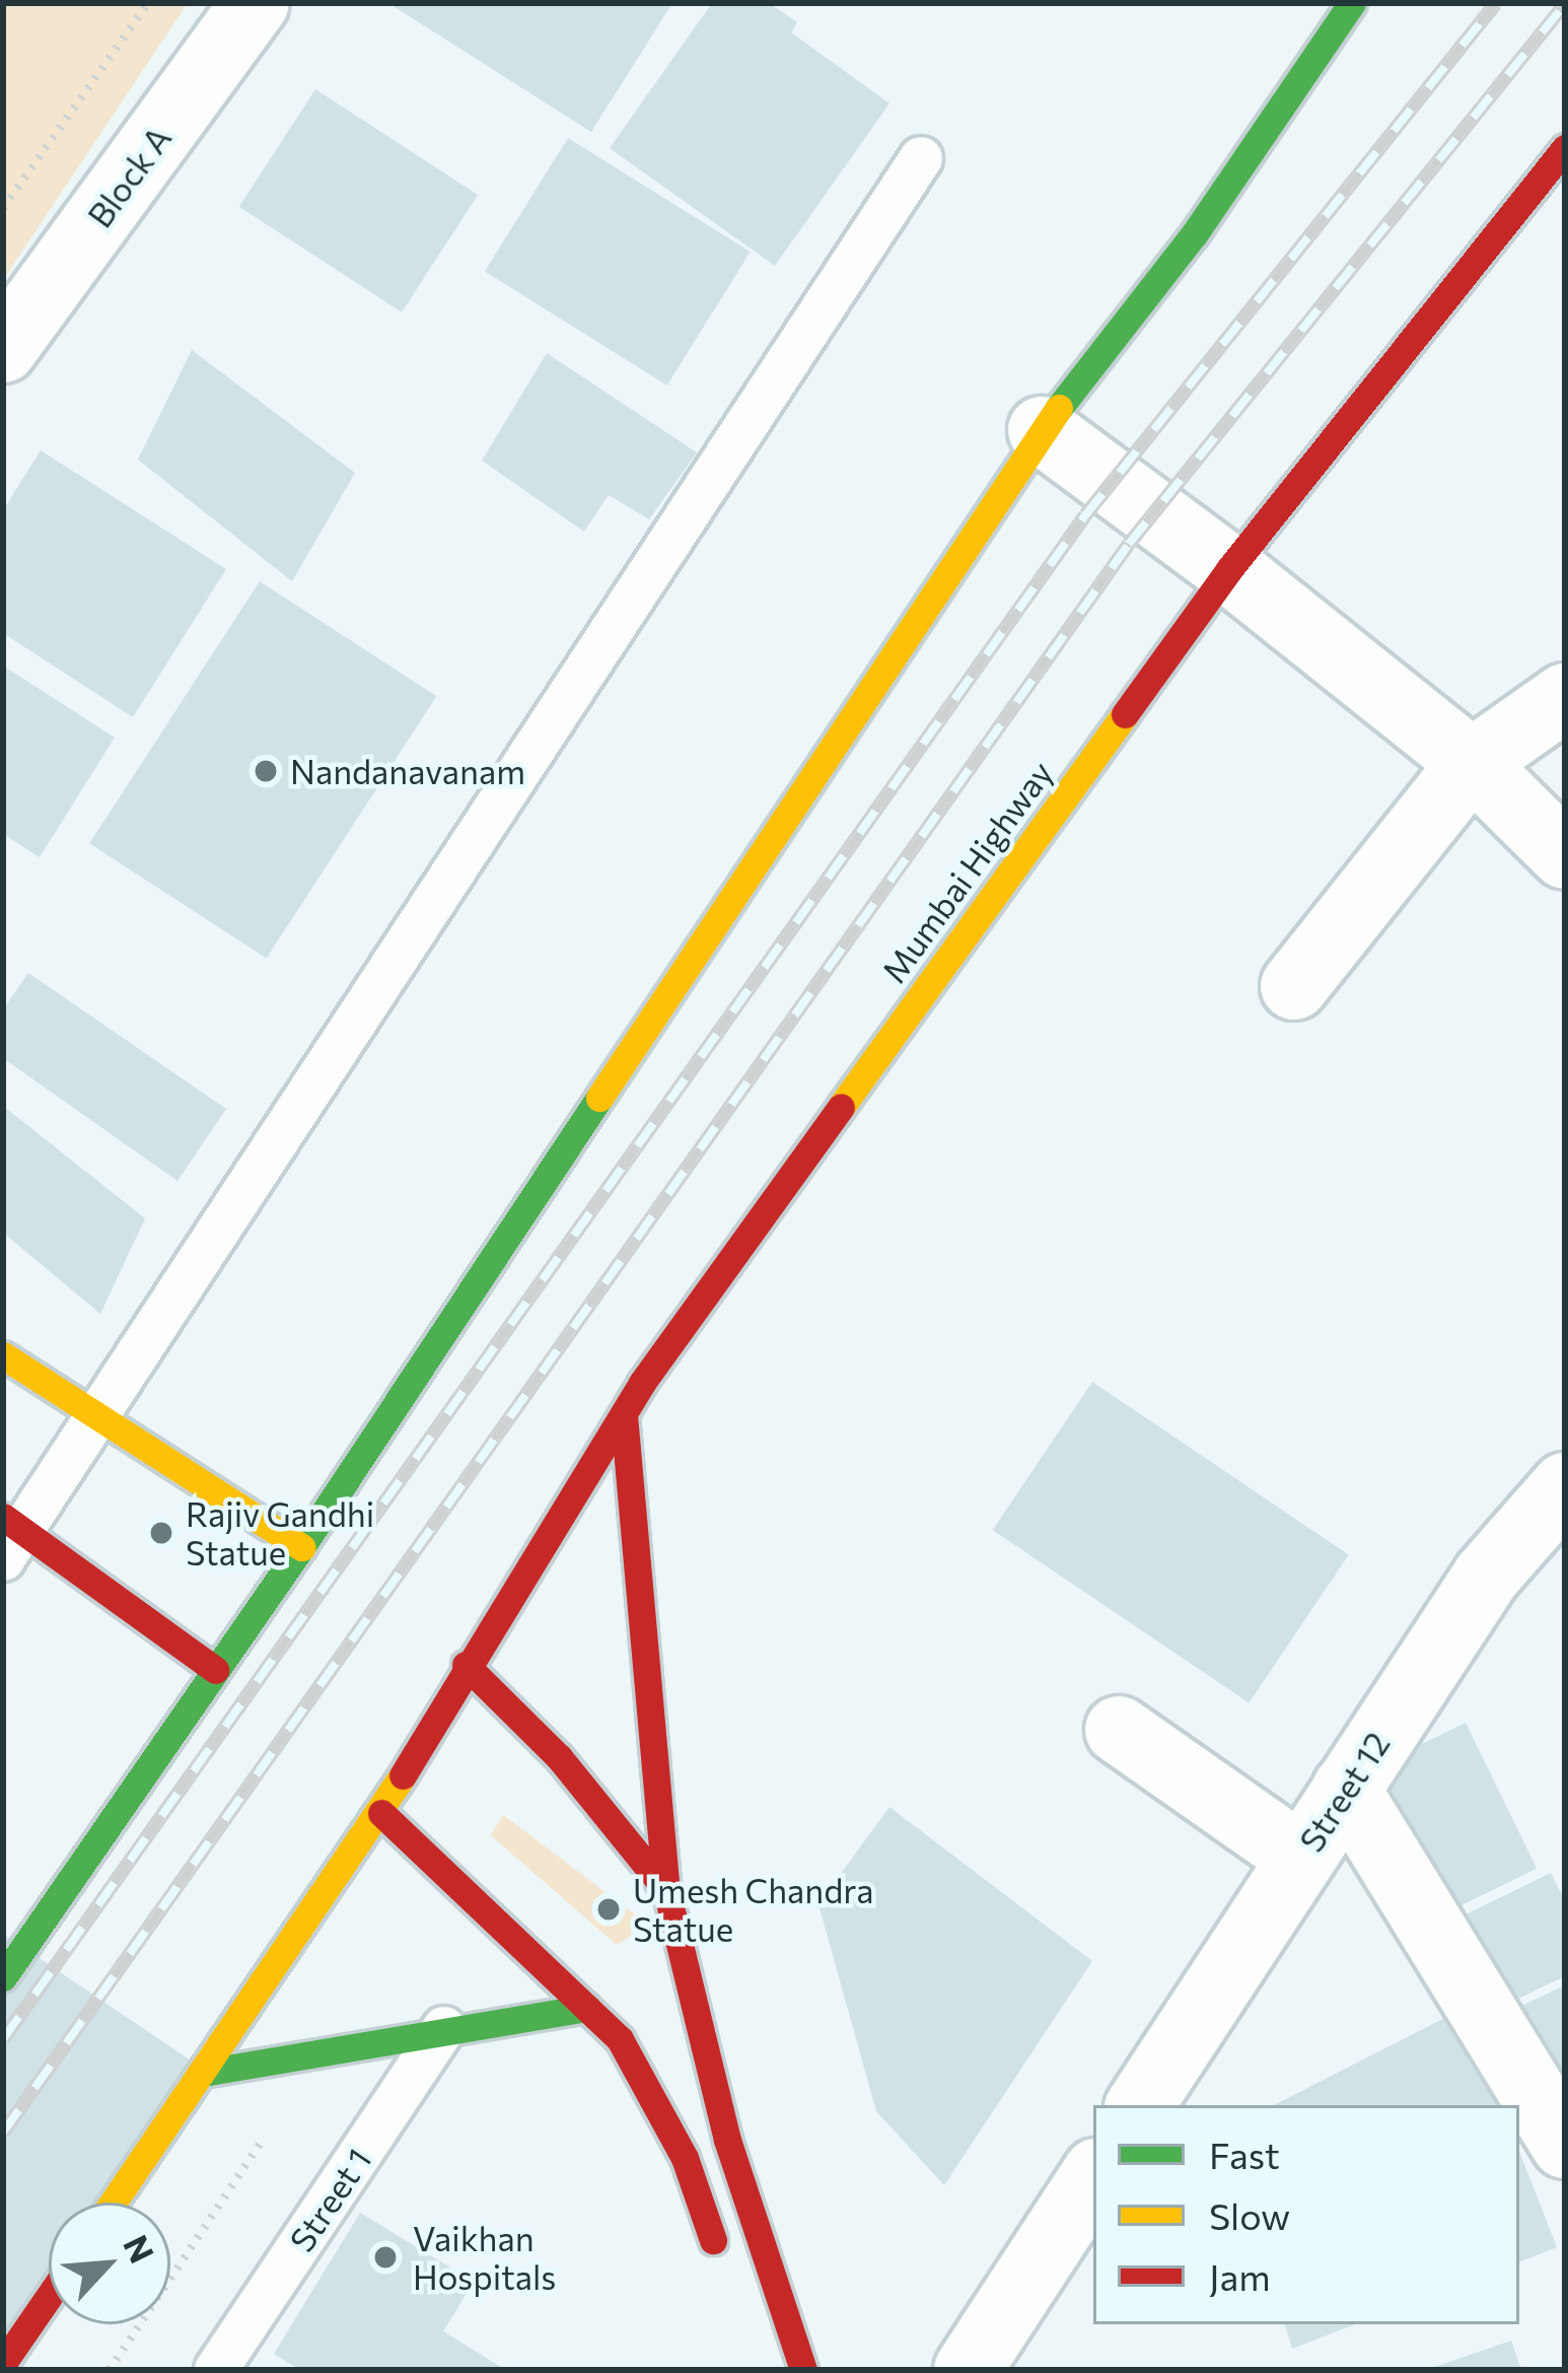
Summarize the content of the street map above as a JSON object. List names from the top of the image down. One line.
{"streets":{"main road":["Mumbai Highway"],"street":["Block A","Street 12"],"lane":["Street 1"]},"places":["Nandanavanam","Rajiv Gandhi Statue","Umesh Chandra Statue","Vaikhan Hospitals"],"legend":["Fast","Slow","Jam"],"north":"top right"}
